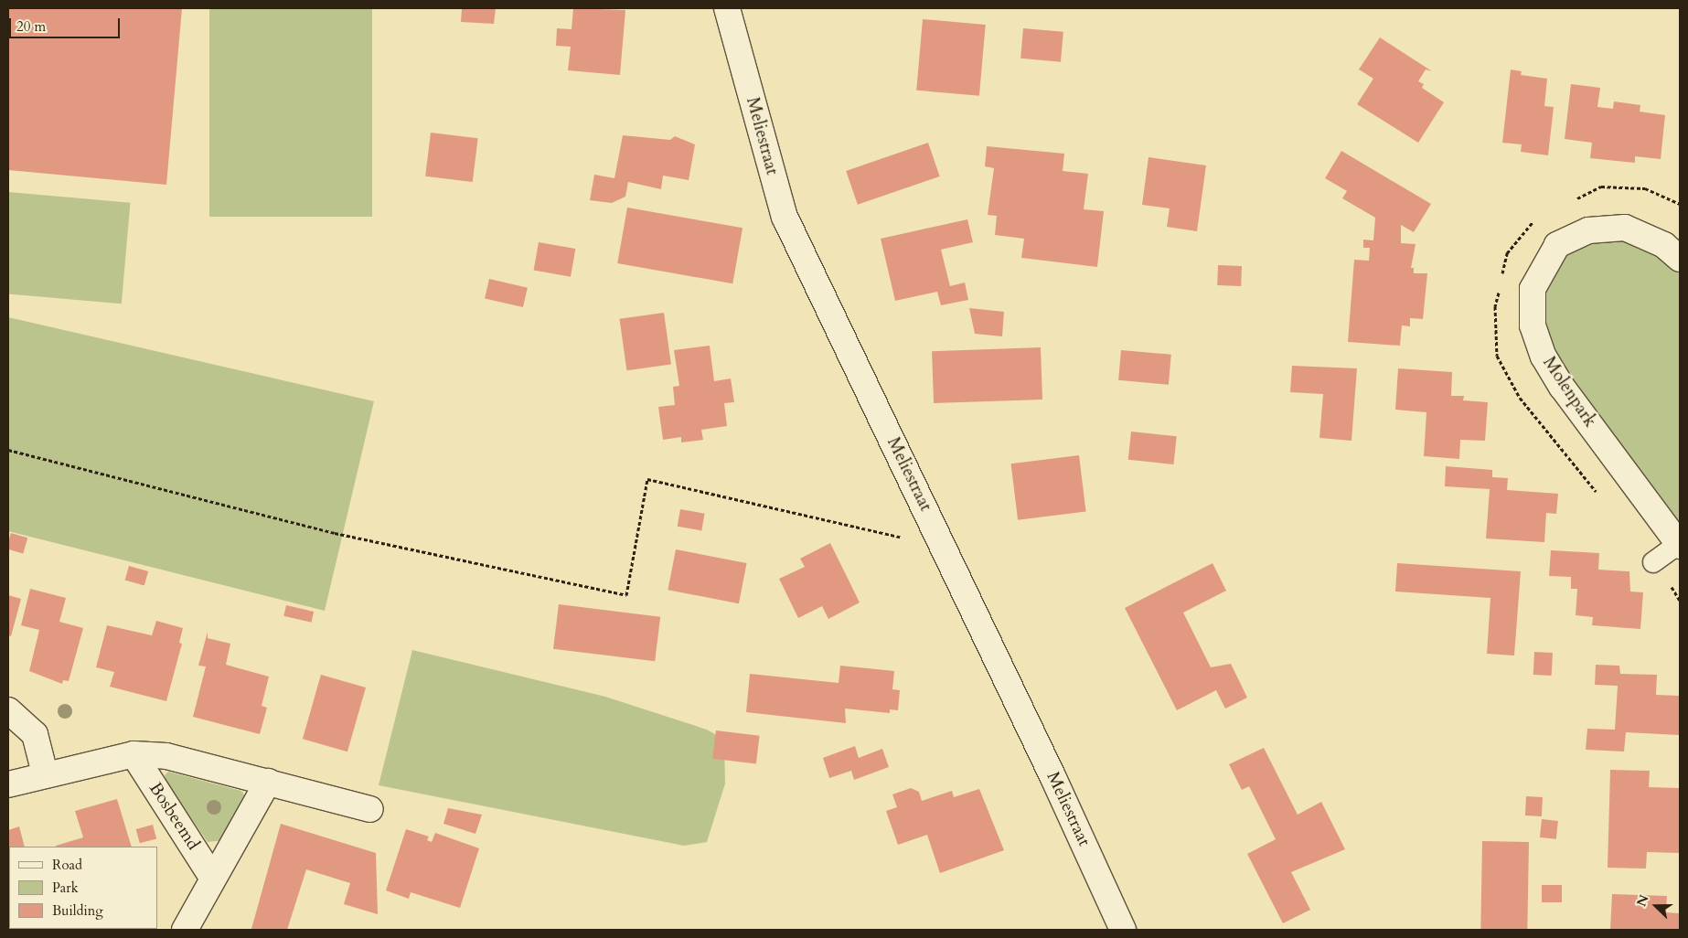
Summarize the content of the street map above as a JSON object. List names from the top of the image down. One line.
{"streets":{"street":["Meliestraat","Molenpark","Bosbeemd"]},"legend":["Road","Park","Building"],"scale_bar":"20 m","north":"left"}
